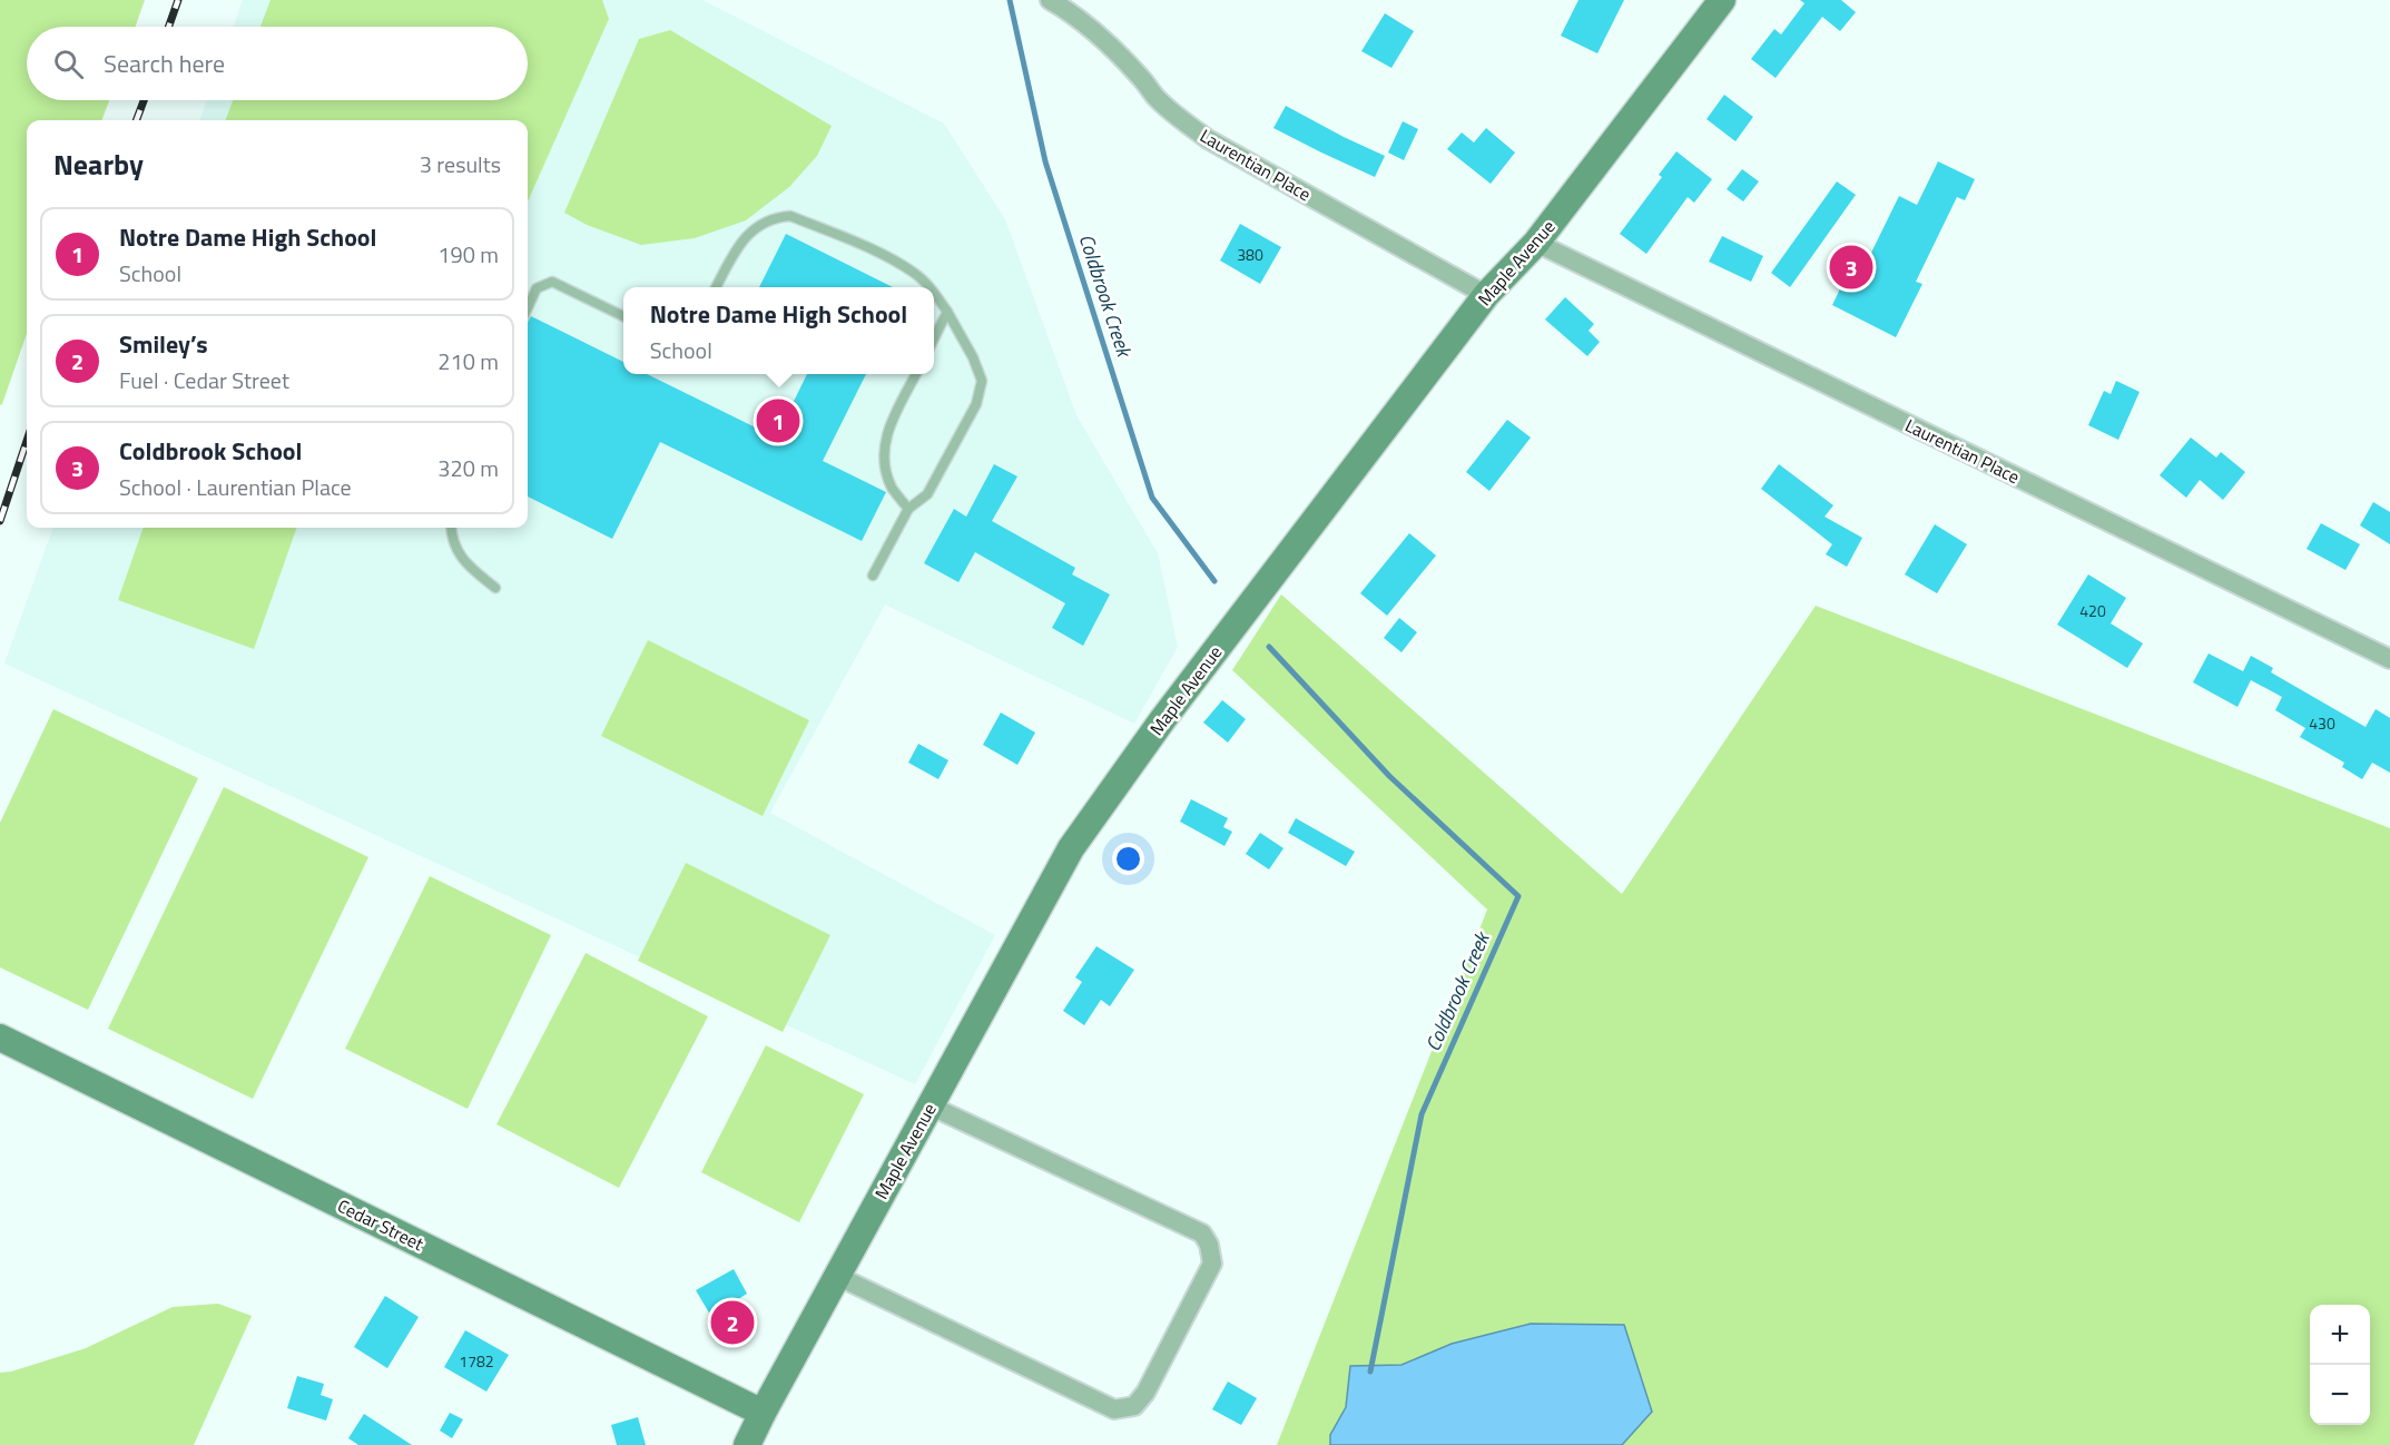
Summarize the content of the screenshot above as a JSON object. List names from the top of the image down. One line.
{"streets":{"main road":["Maple Avenue","Cedar Street"],"street":["Laurentian Place"]},"crossings":[["Laurentian Place","Maple Avenue"],["Maple Avenue","Cedar Street"]],"water":["Coldbrook Creek"],"house_numbers":["380","420","430","1782"],"page":{"search":"Search here","heading":["Nearby","3 results"],"list":[{"mark":"1","name":"Notre Dame High School","note":"School","value":"190 m"},{"mark":"2","name":"Smiley’s","note":"Fuel · Cedar Street","value":"210 m"},{"mark":"3","name":"Coldbrook School","note":"School · Laurentian Place","value":"320 m"}],"pins":["3","1","2"],"popup":["Notre Dame High School","School"],"map_buttons":["+","−"]}}
